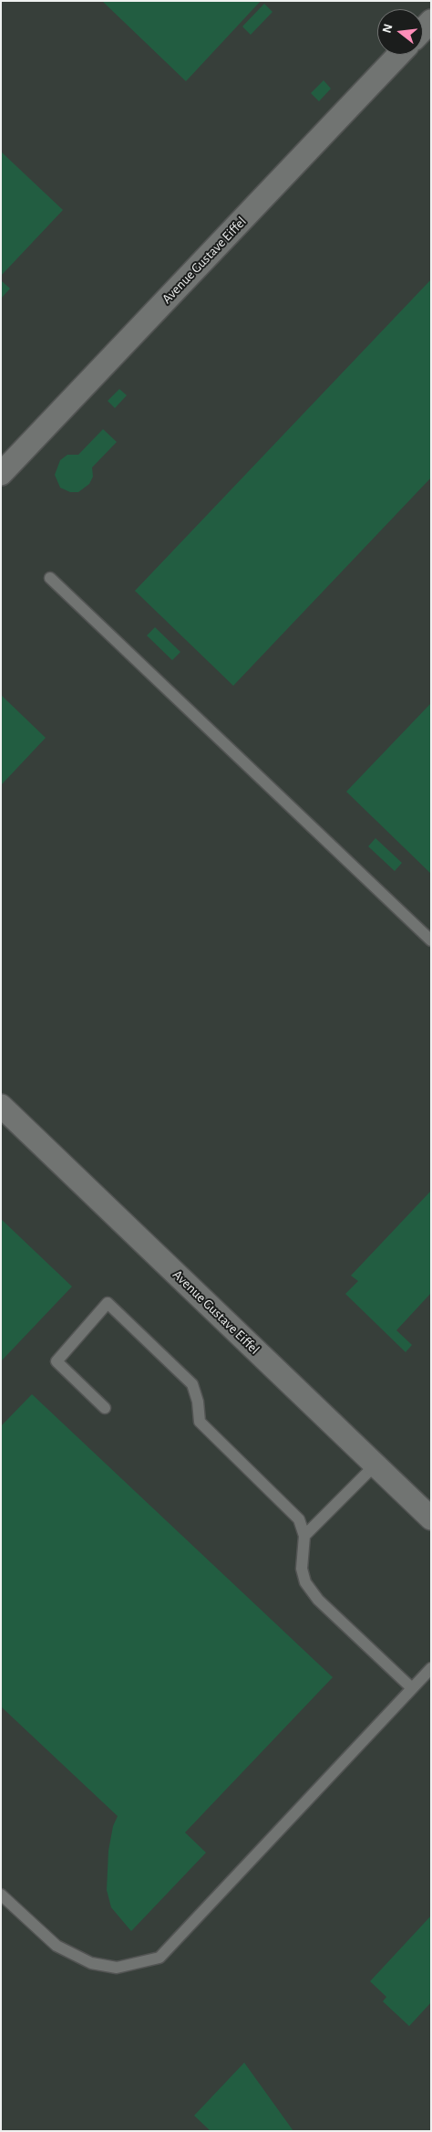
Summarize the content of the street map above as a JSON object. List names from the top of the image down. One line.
{"streets":{"street":["Avenue Gustave Eiffel"]},"north":"left"}
